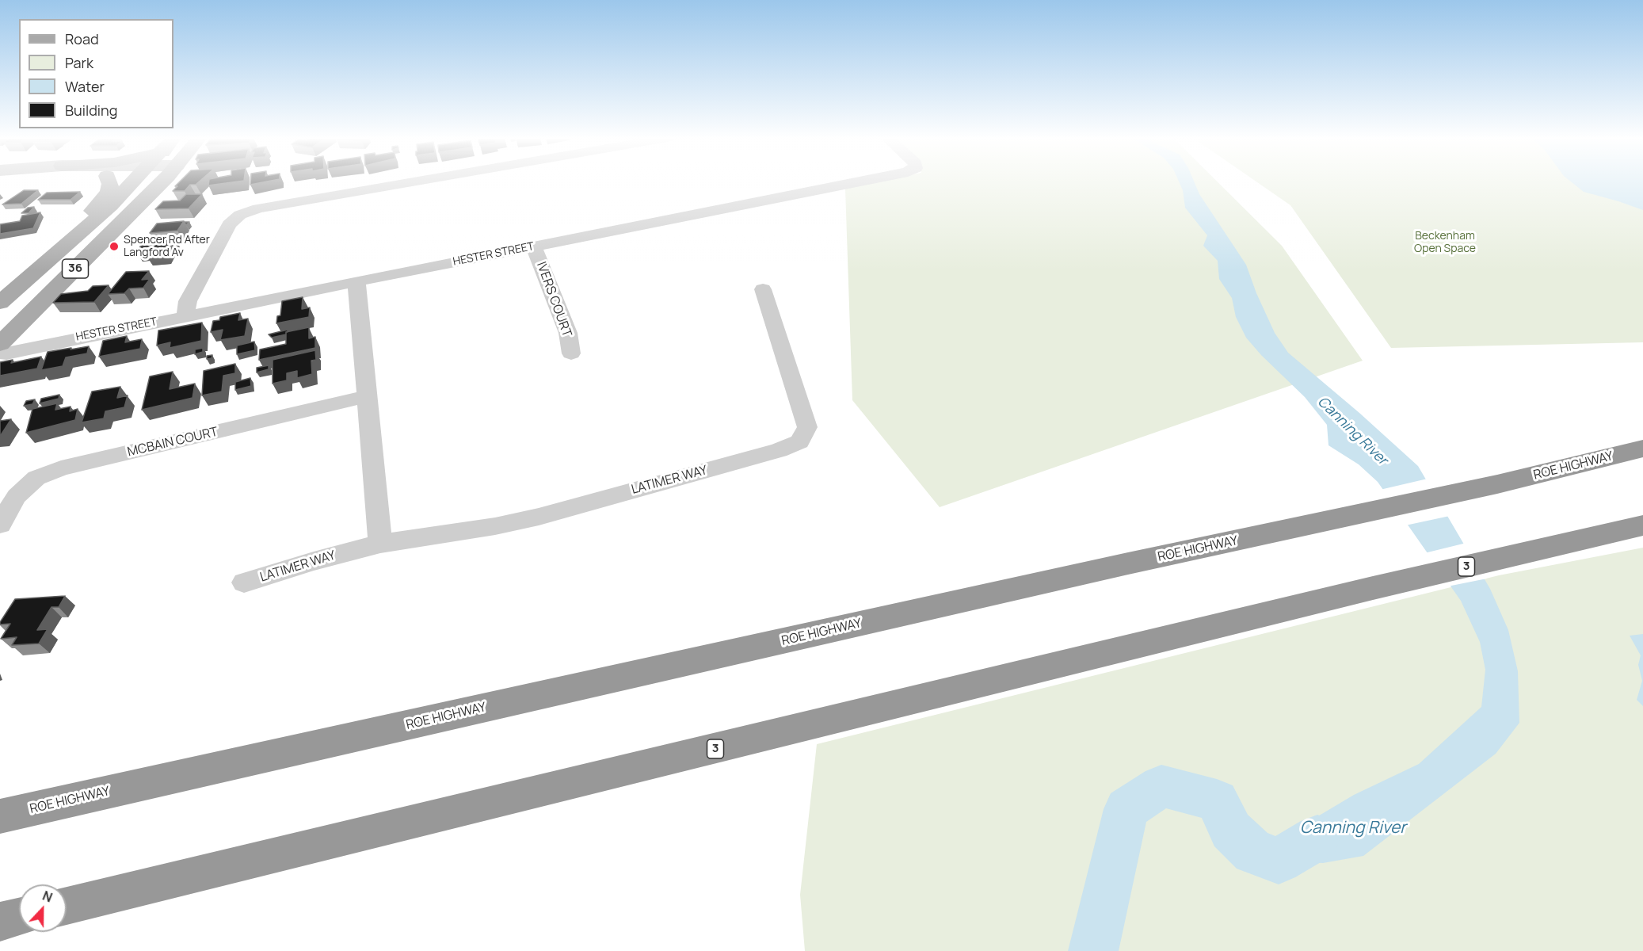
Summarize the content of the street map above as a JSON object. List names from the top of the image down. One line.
{"streets":{"highway":["ROE HIGHWAY","3"],"main road":["36"],"street":["HESTER STREET","IVERS COURT","MCBAIN COURT","LATIMER WAY"]},"crossings":[["HESTER STREET","IVERS COURT"]],"water":["Canning River"],"parks":["Beckenham Open Space"],"places":["Spencer Rd After Langford Av"],"legend":["Road","Park","Water","Building"],"north":"top"}
